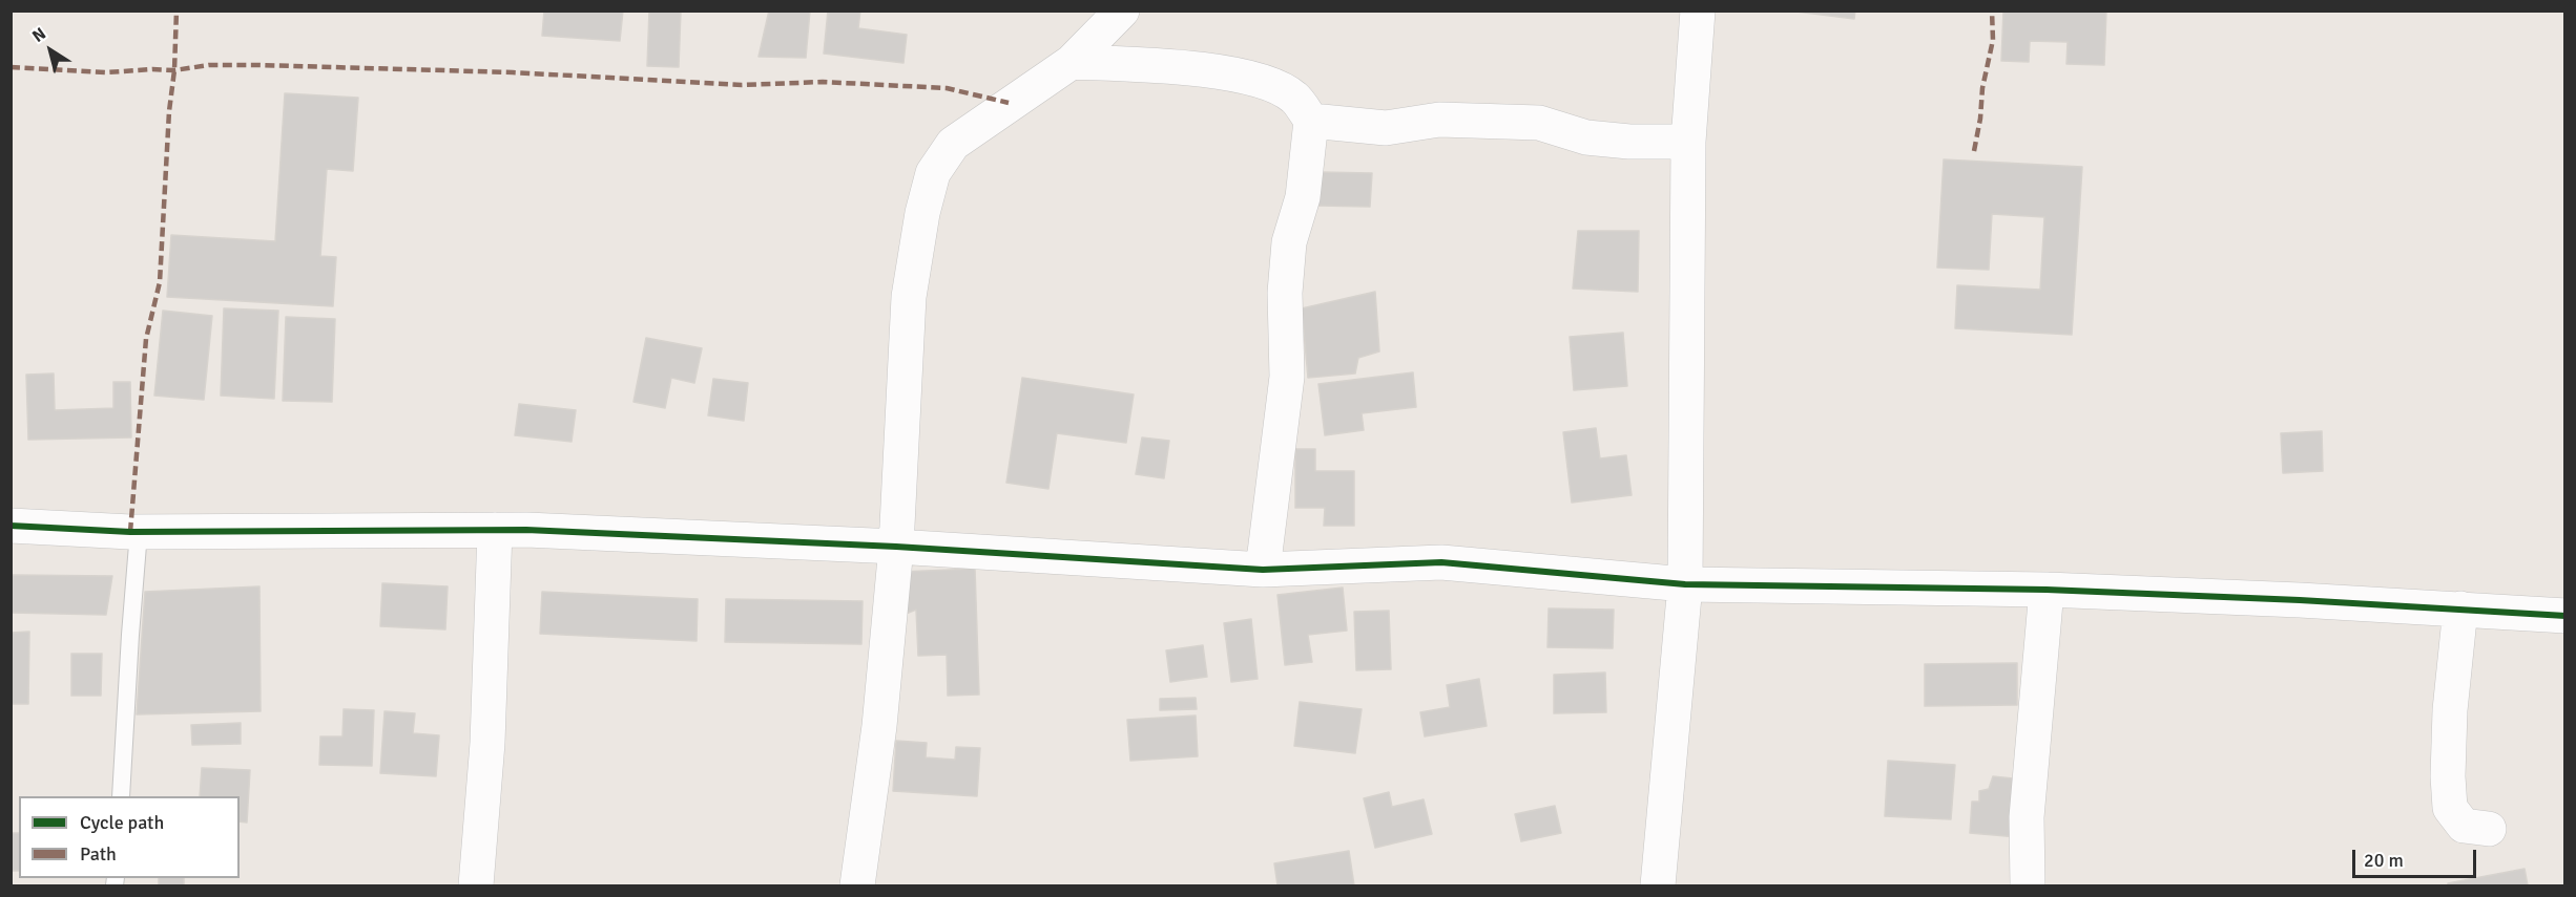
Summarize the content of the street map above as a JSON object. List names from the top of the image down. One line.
{"legend":["Cycle path","Path"],"scale_bar":"20 m","north":"top left"}
